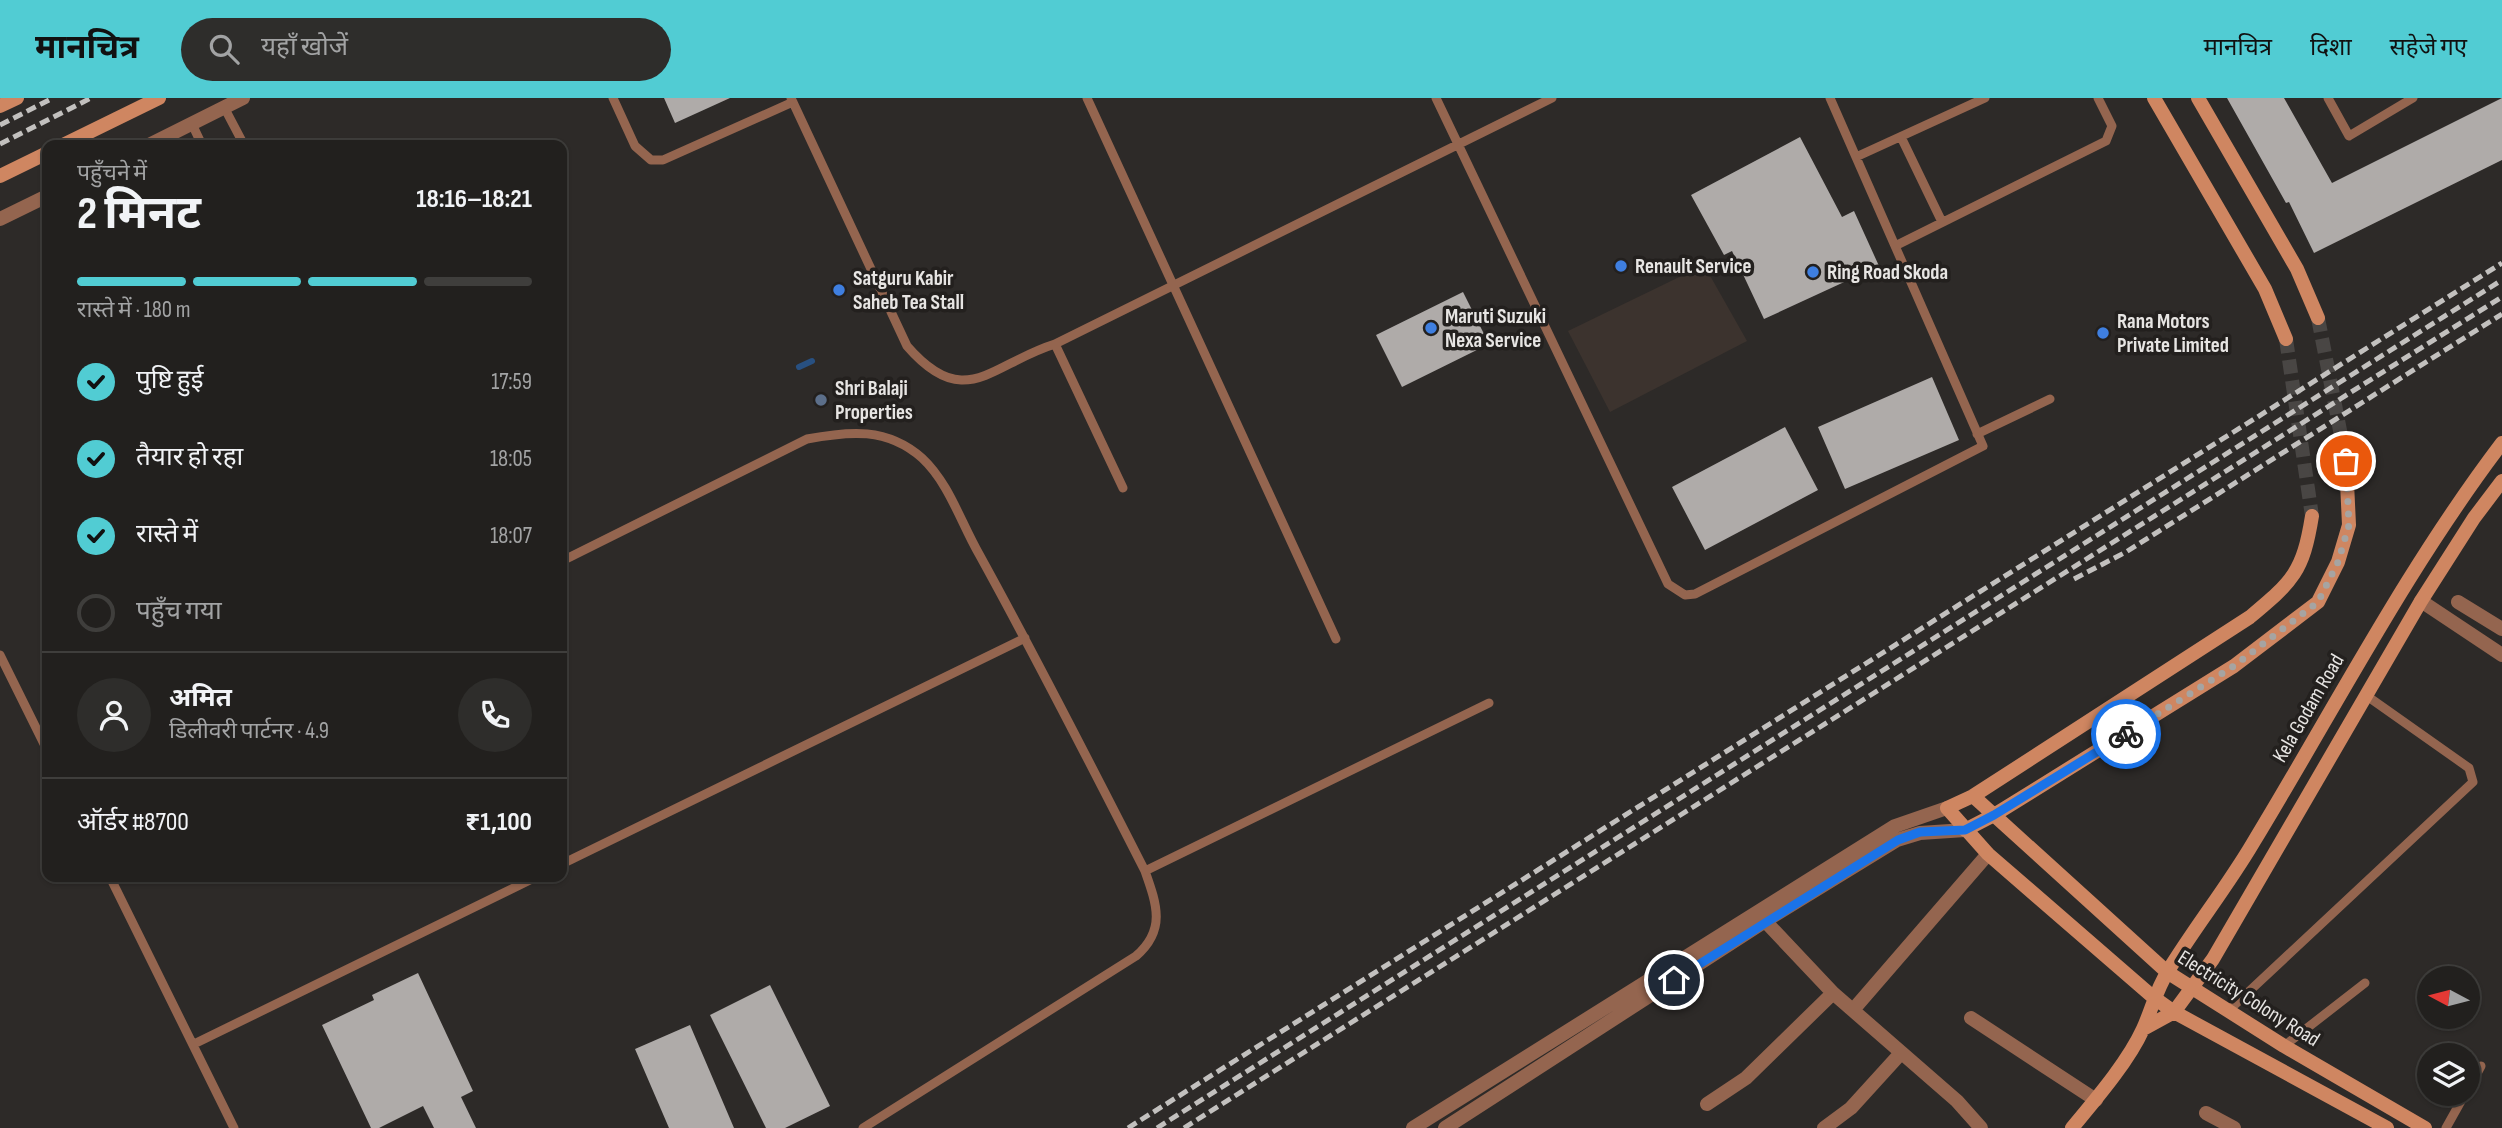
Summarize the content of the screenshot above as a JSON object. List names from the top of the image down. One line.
{"streets":{"street":["Kela Godam Road","Electricity Colony Road"]},"crossings":[["Kela Godam Road","Electricity Colony Road"]],"places":["Renault Service","Ring Road Skoda","Satguru Kabir Saheb Tea Stall","Maruti Suzuki Nexa Service","Rana Motors Private Limited","Shri Balaji Properties"],"north":"left","page":{"header":"मानचित्र","search":"यहाँ खोजें","nav":["मानचित्र","दिशा","सहेजे गए"],"heading":["2 मिनट","पहुँचने में","18:16–18:21"],"panel":["अमित","डिलीवरी पार्टनर · 4.9","ऑर्डर #8700","₹1,100"],"bar":"रास्ते में · 180 m","list":[["पुष्टि हुई","17:59"],["तैयार हो रहा","18:05"],["रास्ते में","18:07"],"पहुँच गया"]}}
